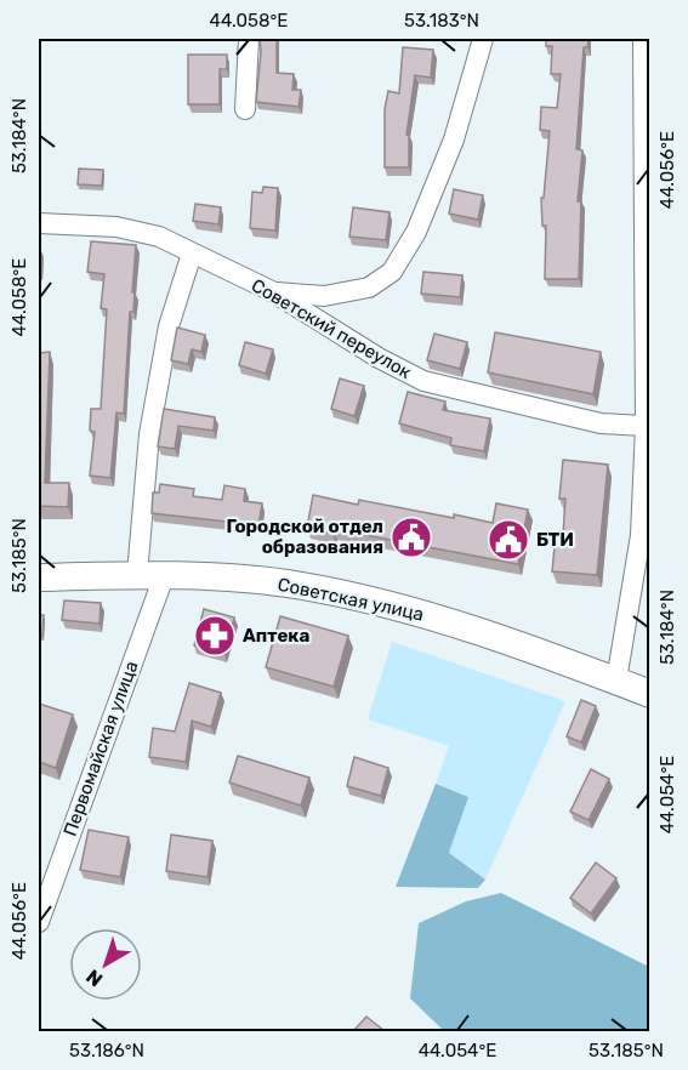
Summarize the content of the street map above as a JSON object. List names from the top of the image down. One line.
{"streets":{"main road":["Советская улица"],"street":["Советский переулок","Первомайская улица"]},"crossings":[["Советская улица","Первомайская улица"]],"places":{"public building":["Городской отдел образования","БТИ"],"pharmacy":["Аптека"]},"north":"bottom left","coordinates":["44.058°E","53.183°N","53.184°N","44.056°E","53.185°N","44.054°E","53.186°N"]}
